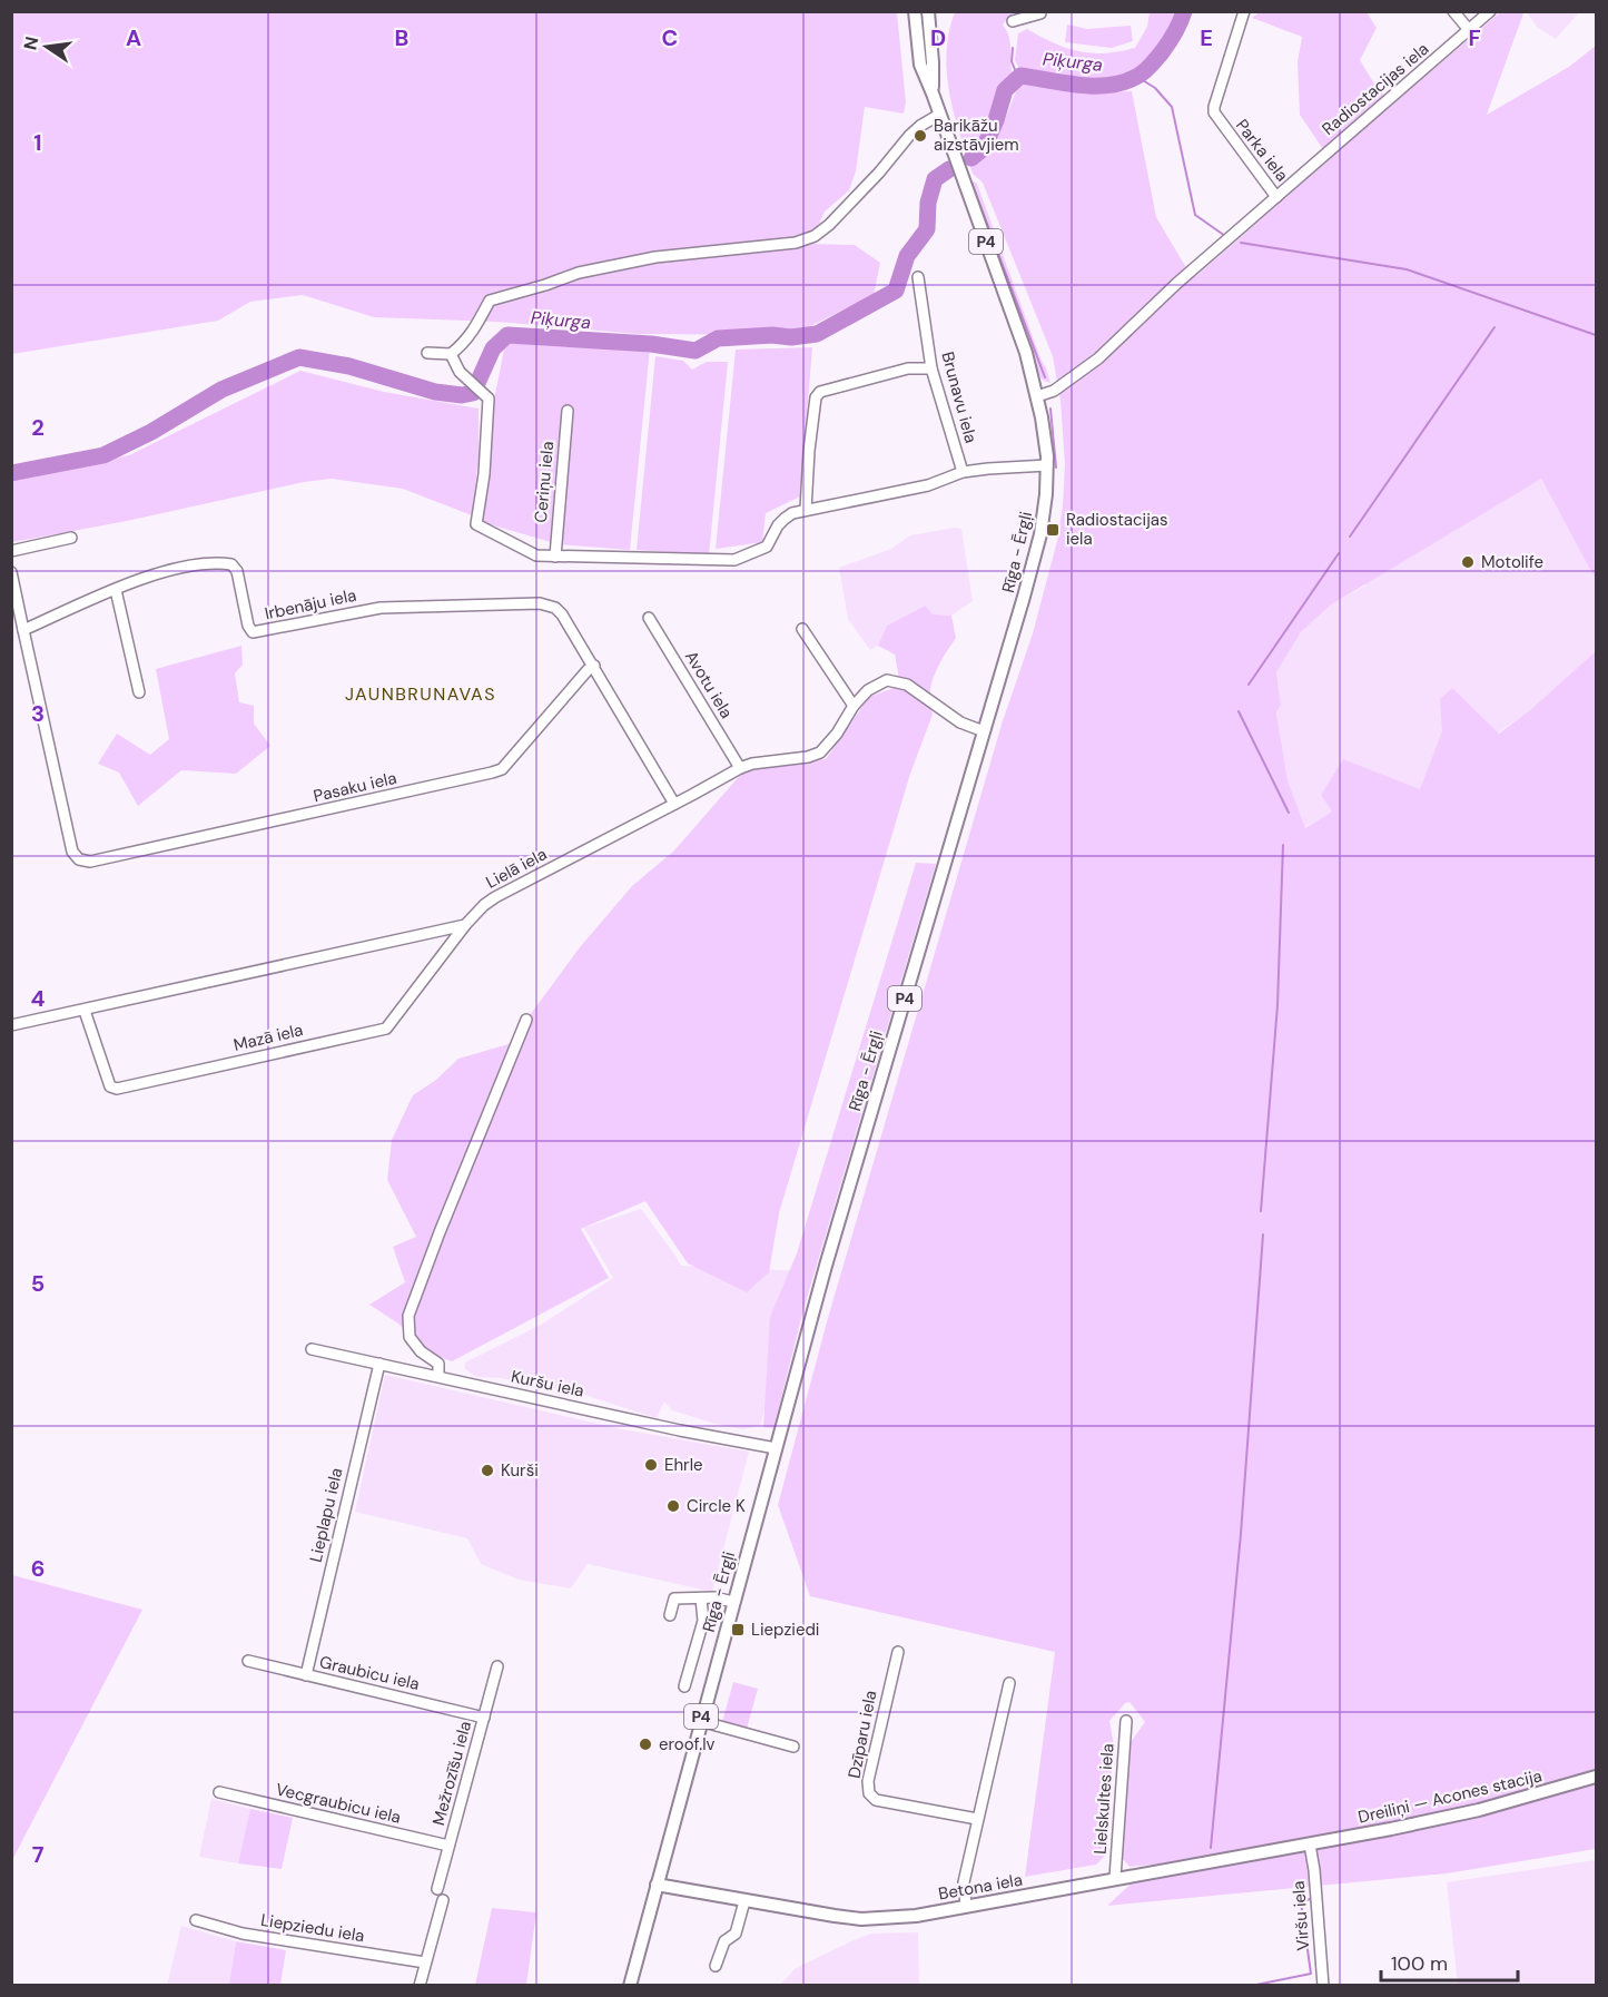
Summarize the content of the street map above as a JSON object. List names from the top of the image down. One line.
{"streets":{"main road":["P4","Rīga - Ērgļi","Dreiliņi — Acones stacija","Betona iela"],"street":["Radiostacijas iela","Parka iela","Brunavu iela","Ceriņu iela","Irbenāju iela","Avotu iela","Pasaku iela","Lielā iela","Mazā iela","Kuršu iela","Lieplapu iela","Graubicu iela","Dzīparu iela","Mežrozīšu iela","Lielskultes iela","Vecgraubicu iela","Viršu iela","Liepziedu iela"]},"crossings":[["Radiostacijas iela","Parka iela"],["Radiostacijas iela","Rīga - Ērgļi"],["Rīga - Ērgļi","Lielā iela"],["Rīga - Ērgļi","Kuršu iela"],["Rīga - Ērgļi","Betona iela"],["Irbenāju iela","Pasaku iela"],["Irbenāju iela","Lielā iela"],["Avotu iela","Lielā iela"],["Lielā iela","Mazā iela"],["Kuršu iela","Lieplapu iela"],["Lieplapu iela","Graubicu iela"],["Graubicu iela","Mežrozīšu iela"],["Mežrozīšu iela","Vecgraubicu iela"],["Dreiliņi — Acones stacija","Betona iela"],["Dreiliņi — Acones stacija","Viršu iela"],["Lielskultes iela","Betona iela"],["Betona iela","Viršu iela"]],"districts":["JAUNBRUNAVAS"],"water":["Piķurga"],"places":{"other":["Barikāžu aizstāvjiem","Motolife","Ehrle","Kurši","Circle K","eroof.lv"],"transit":["Radiostacijas iela","Liepziedi"]},"scale_bar":"100 m","north":"left","grid":{"columns":["A","B","C","D","E","F"],"rows":["1","2","3","4","5","6","7"]}}
